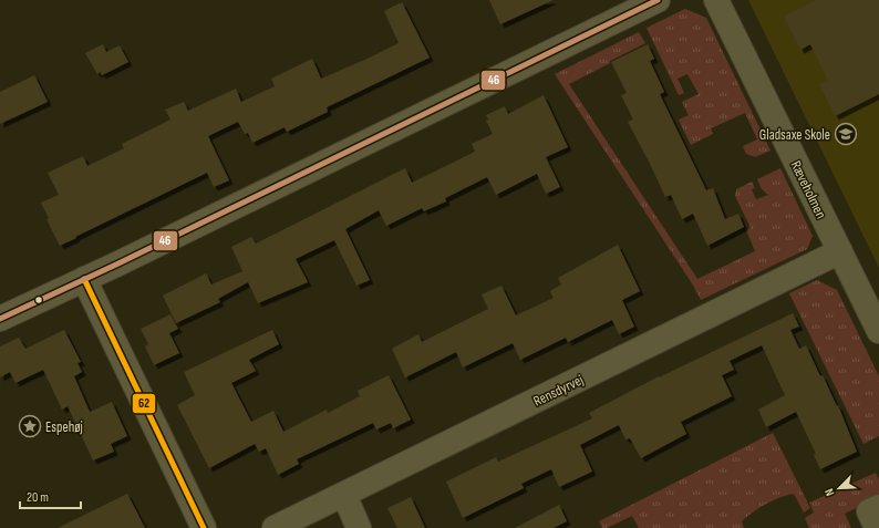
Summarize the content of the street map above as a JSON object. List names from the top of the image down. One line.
{"streets":{"street":["Ræveholmen","Rensdyrvej"]},"crossings":[["Ræveholmen","Rensdyrvej"]],"places":{"school or university":["Gladsaxe Skole"],"place":["Espehøj"]},"lines":["transit line 46","transit line 62"],"scale_bar":"20 m","north":"bottom left"}
